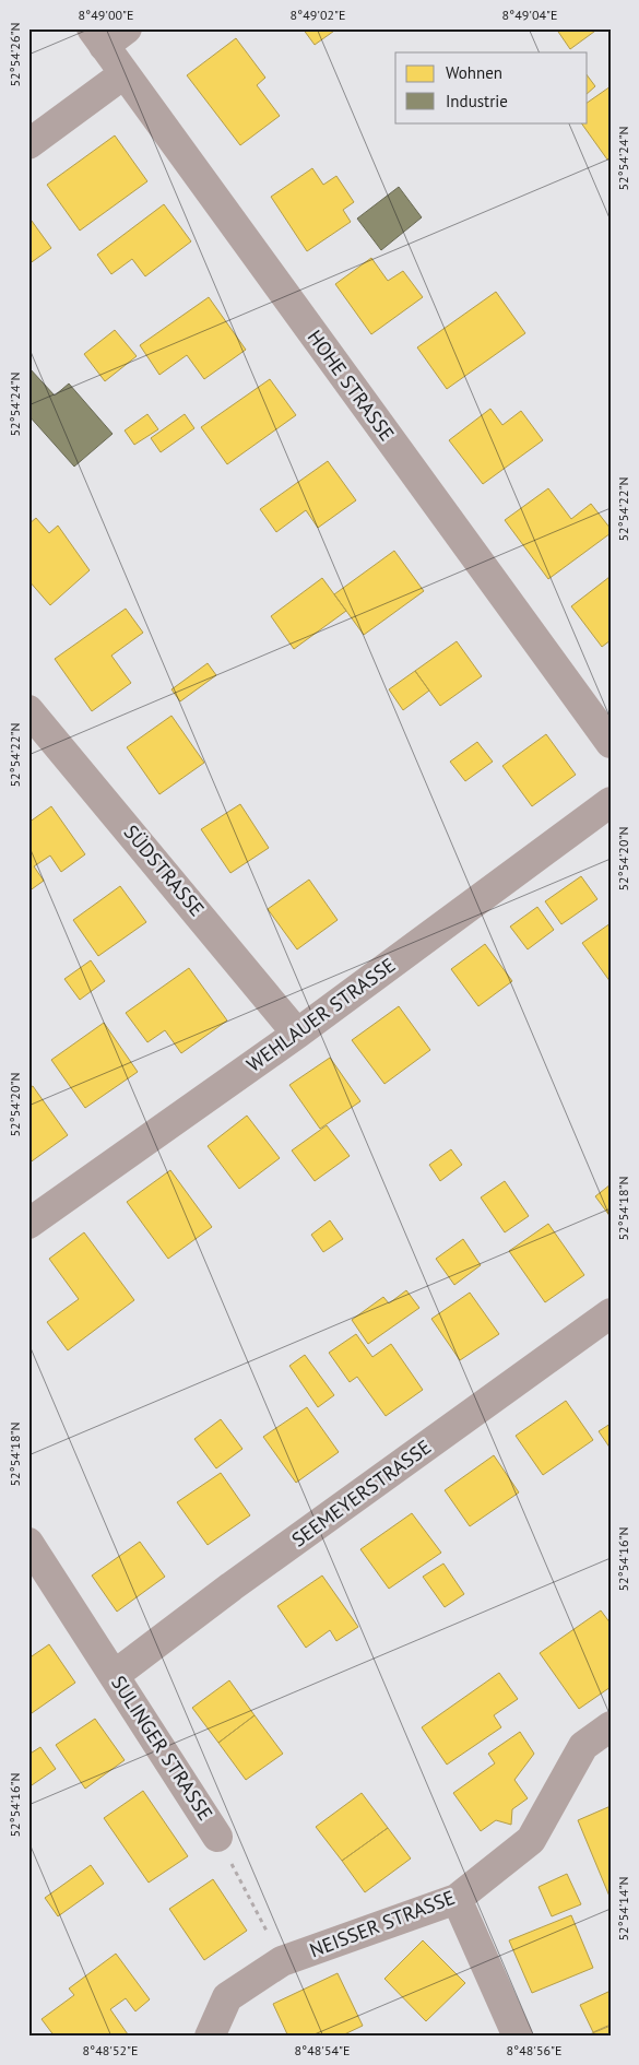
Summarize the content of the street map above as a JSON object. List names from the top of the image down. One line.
{"streets":{"street":["HOHE STRASSE","SÜDSTRASSE","WEHLAUER STRASSE","SEEMEYERSTRASSE","SULINGER STRASSE","NEISSER STRASSE"]},"crossings":[["SÜDSTRASSE","WEHLAUER STRASSE"],["SEEMEYERSTRASSE","SULINGER STRASSE"],["SULINGER STRASSE","NEISSER STRASSE"]],"legend":["Wohnen","Industrie"],"coordinates":["8°49'00\"E","8°49'02\"E","8°49'04\"E","52°54'26\"N","52°54'24\"N","52°54'22\"N","52°54'20\"N","52°54'18\"N","52°54'16\"N","52°54'14\"N","8°48'52\"E","8°48'54\"E","8°48'56\"E"]}
